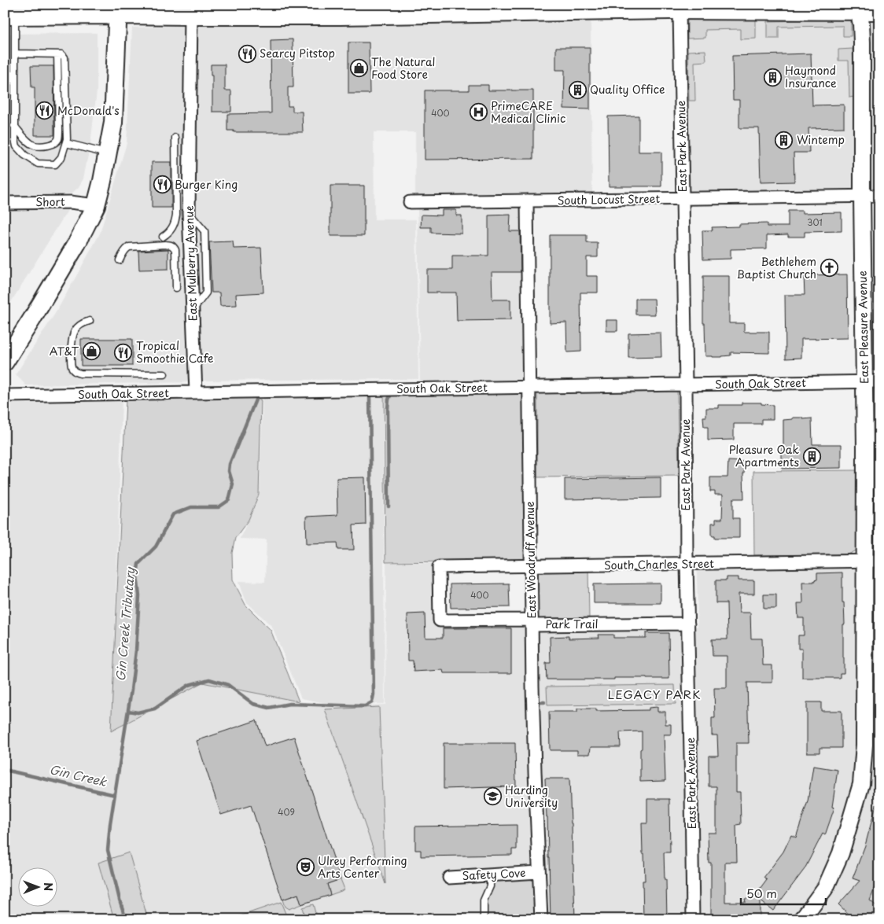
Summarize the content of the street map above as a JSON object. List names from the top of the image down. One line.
{"streets":{"street":["East Park Avenue","South Locust Street","Short","East Mulberry Avenue","East Pleasure Avenue","South Oak Street","East Woodruff Avenue","South Charles Street","Park Trail","Safety Cove"]},"crossings":[["East Park Avenue","South Locust Street"],["East Park Avenue","South Oak Street"],["East Park Avenue","South Charles Street"],["East Park Avenue","Park Trail"],["South Locust Street","East Pleasure Avenue"],["South Locust Street","East Woodruff Avenue"],["East Mulberry Avenue","South Oak Street"],["East Pleasure Avenue","South Oak Street"],["East Pleasure Avenue","South Charles Street"],["South Oak Street","East Woodruff Avenue"],["East Woodruff Avenue","South Charles Street"],["East Woodruff Avenue","Park Trail"],["East Woodruff Avenue","Safety Cove"],["South Charles Street","Park Trail"]],"districts":["LEGACY PARK"],"water":["Gin Creek Tributary","Gin Creek"],"places":{"restaurant":["Searcy Pitstop","McDonald's","Burger King","Tropical Smoothie Cafe"],"shop":["The Natural Food Store","AT&T"],"building":["Haymond Insurance","Quality Office","Wintemp","Pleasure Oak Apartments"],"hospital":["PrimeCARE Medical Clinic"],"church":["Bethlehem Baptist Church"],"school or university":["Harding University"],"theatre":["Ulrey Performing Arts Center"]},"house_numbers":["400","301","400","409"],"scale_bar":"50 m","north":"right"}
